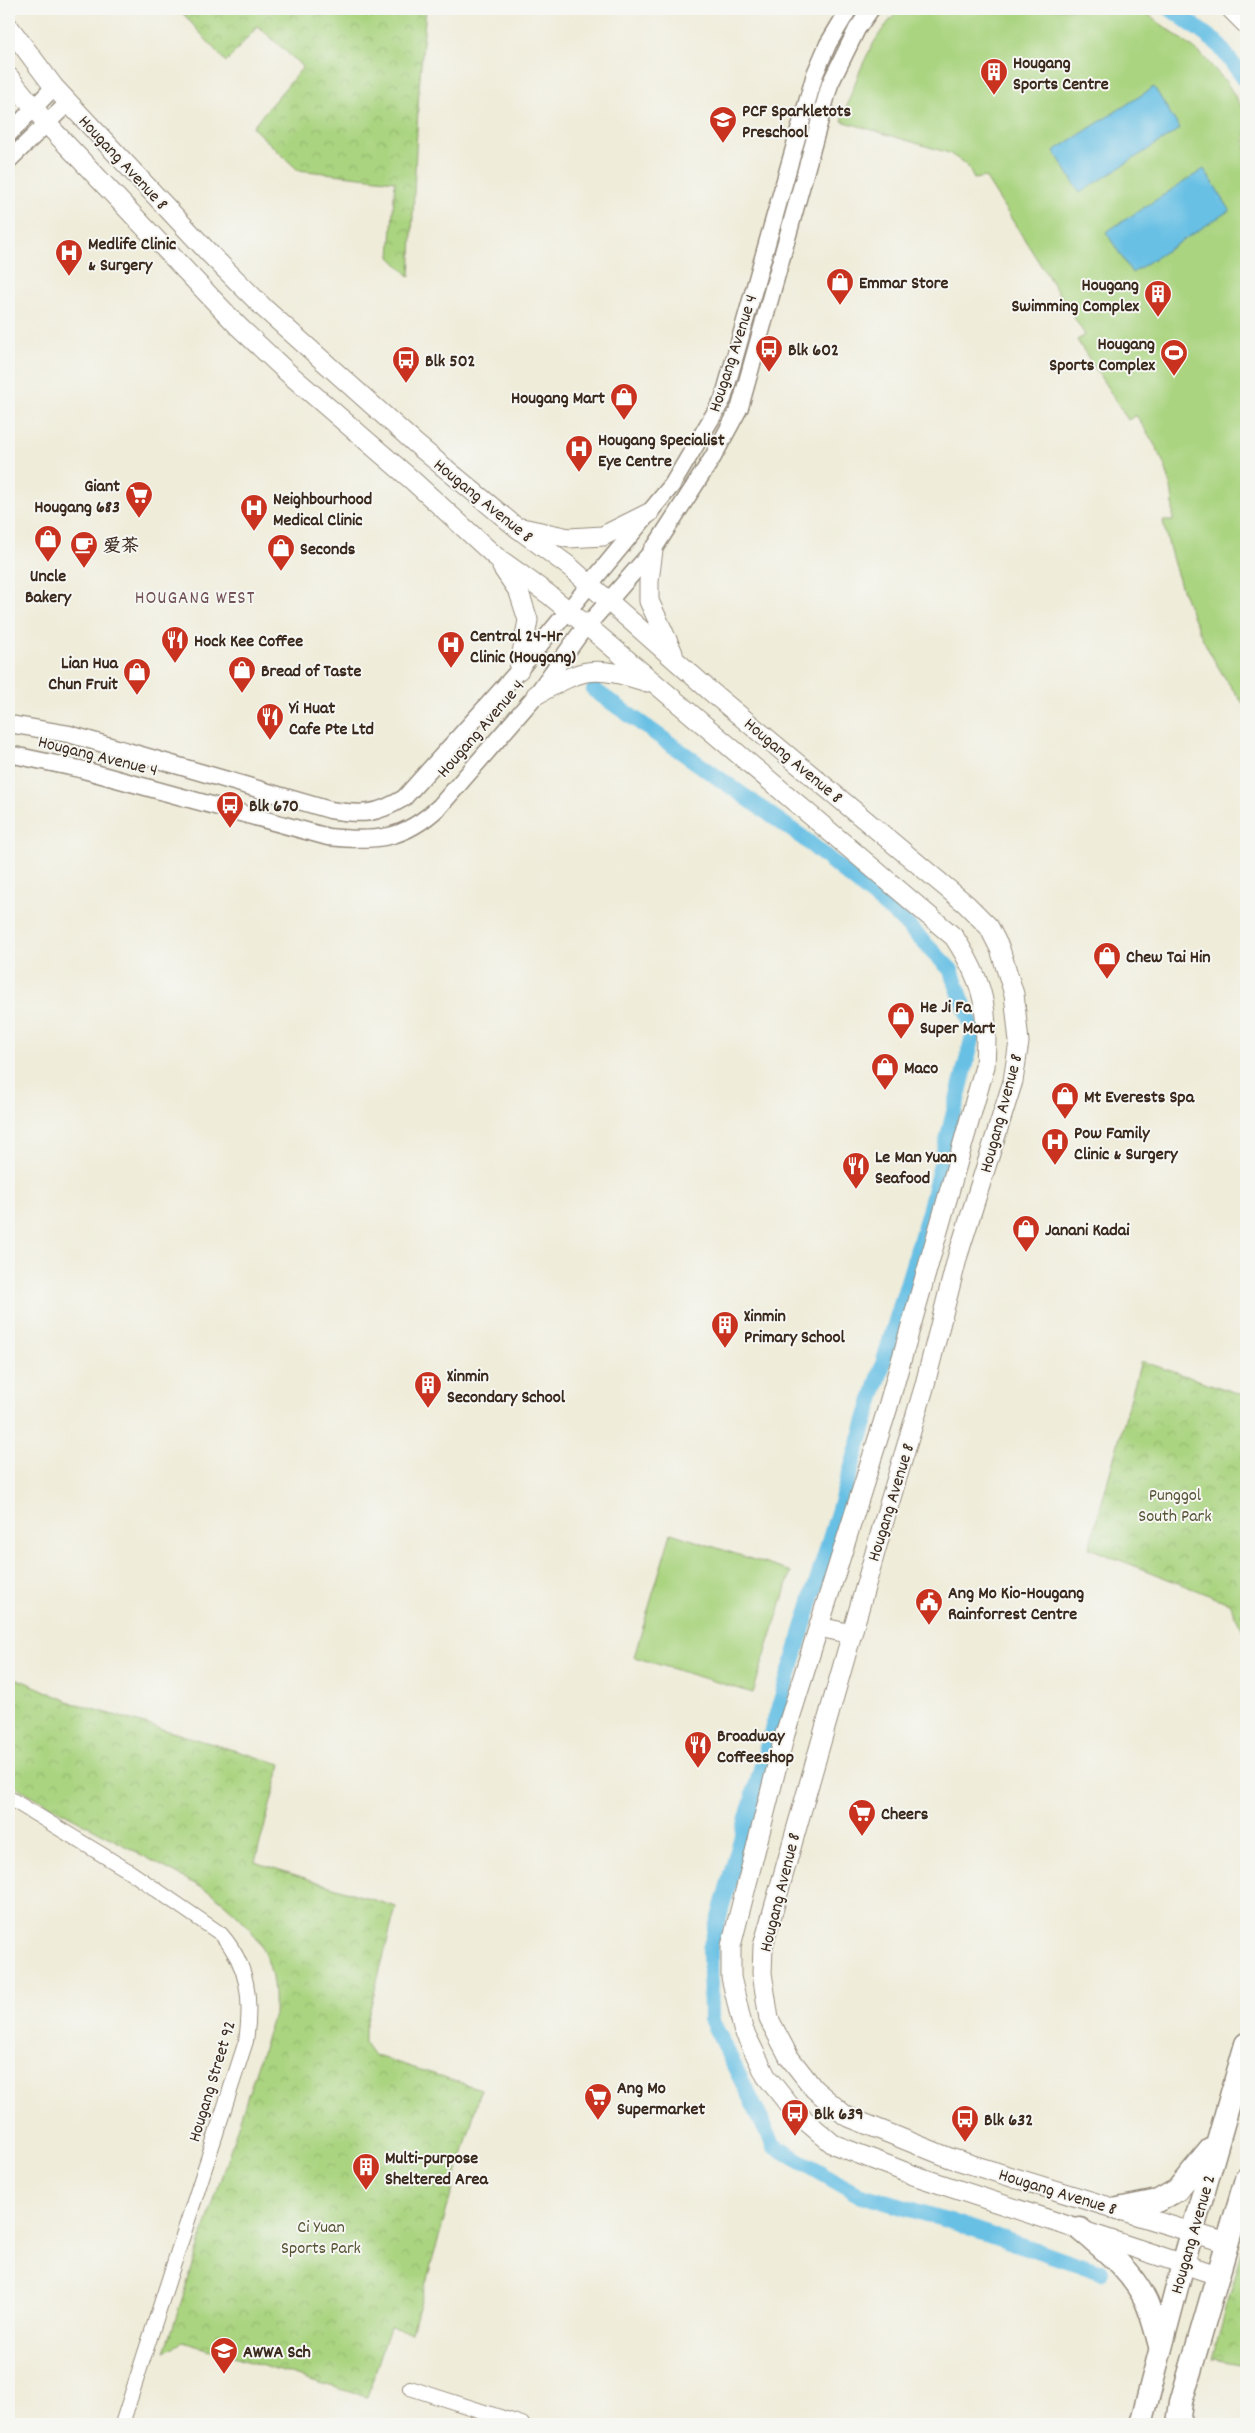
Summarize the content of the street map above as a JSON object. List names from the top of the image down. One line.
{"streets":{"highway":["Hougang Avenue 2"],"main road":["Hougang Avenue 8"],"street":["Hougang Avenue 4","Hougang Street 92"]},"crossings":[["Hougang Avenue 8","Hougang Avenue 4"],["Hougang Avenue 8","Hougang Avenue 2"]],"districts":["HOUGANG WEST"],"parks":["Punggol South Park","Ci Yuan Sports Park"],"places":{"building":["Hougang Sports Centre","Hougang Swimming Complex","Xinmin Primary School","Xinmin Secondary School","Multi-purpose Sheltered Area"],"school or university":["PCF Sparkletots Preschool","AWWA Sch"],"hospital":["Medlife Clinic & Surgery","Hougang Specialist Eye Centre","Neighbourhood Medical Clinic","Central 24-Hr Clinic (Hougang)","Pow Family Clinic & Surgery"],"shop":["Emmar Store","Hougang Mart","Uncle Bakery","Seconds","Bread of Taste","Lian Hua Chun Fruit","Chew Tai Hin","He Ji Fa Super Mart","Maco","Mt Everests Spa","Janani Kadai"],"bus stop":["Blk 602","Blk 502","Blk 670","Blk 639","Blk 632"],"sports":["Hougang Sports Complex"],"supermarket":["Giant Hougang 683","Cheers","Ang Mo Supermarket"],"cafe":["爱茶"],"restaurant":["Hock Kee Coffee","Yi Huat Cafe Pte Ltd","Le Man Yuan Seafood","Broadway Coffeeshop"],"public building":["Ang Mo Kio-Hougang Rainforrest Centre"]}}
